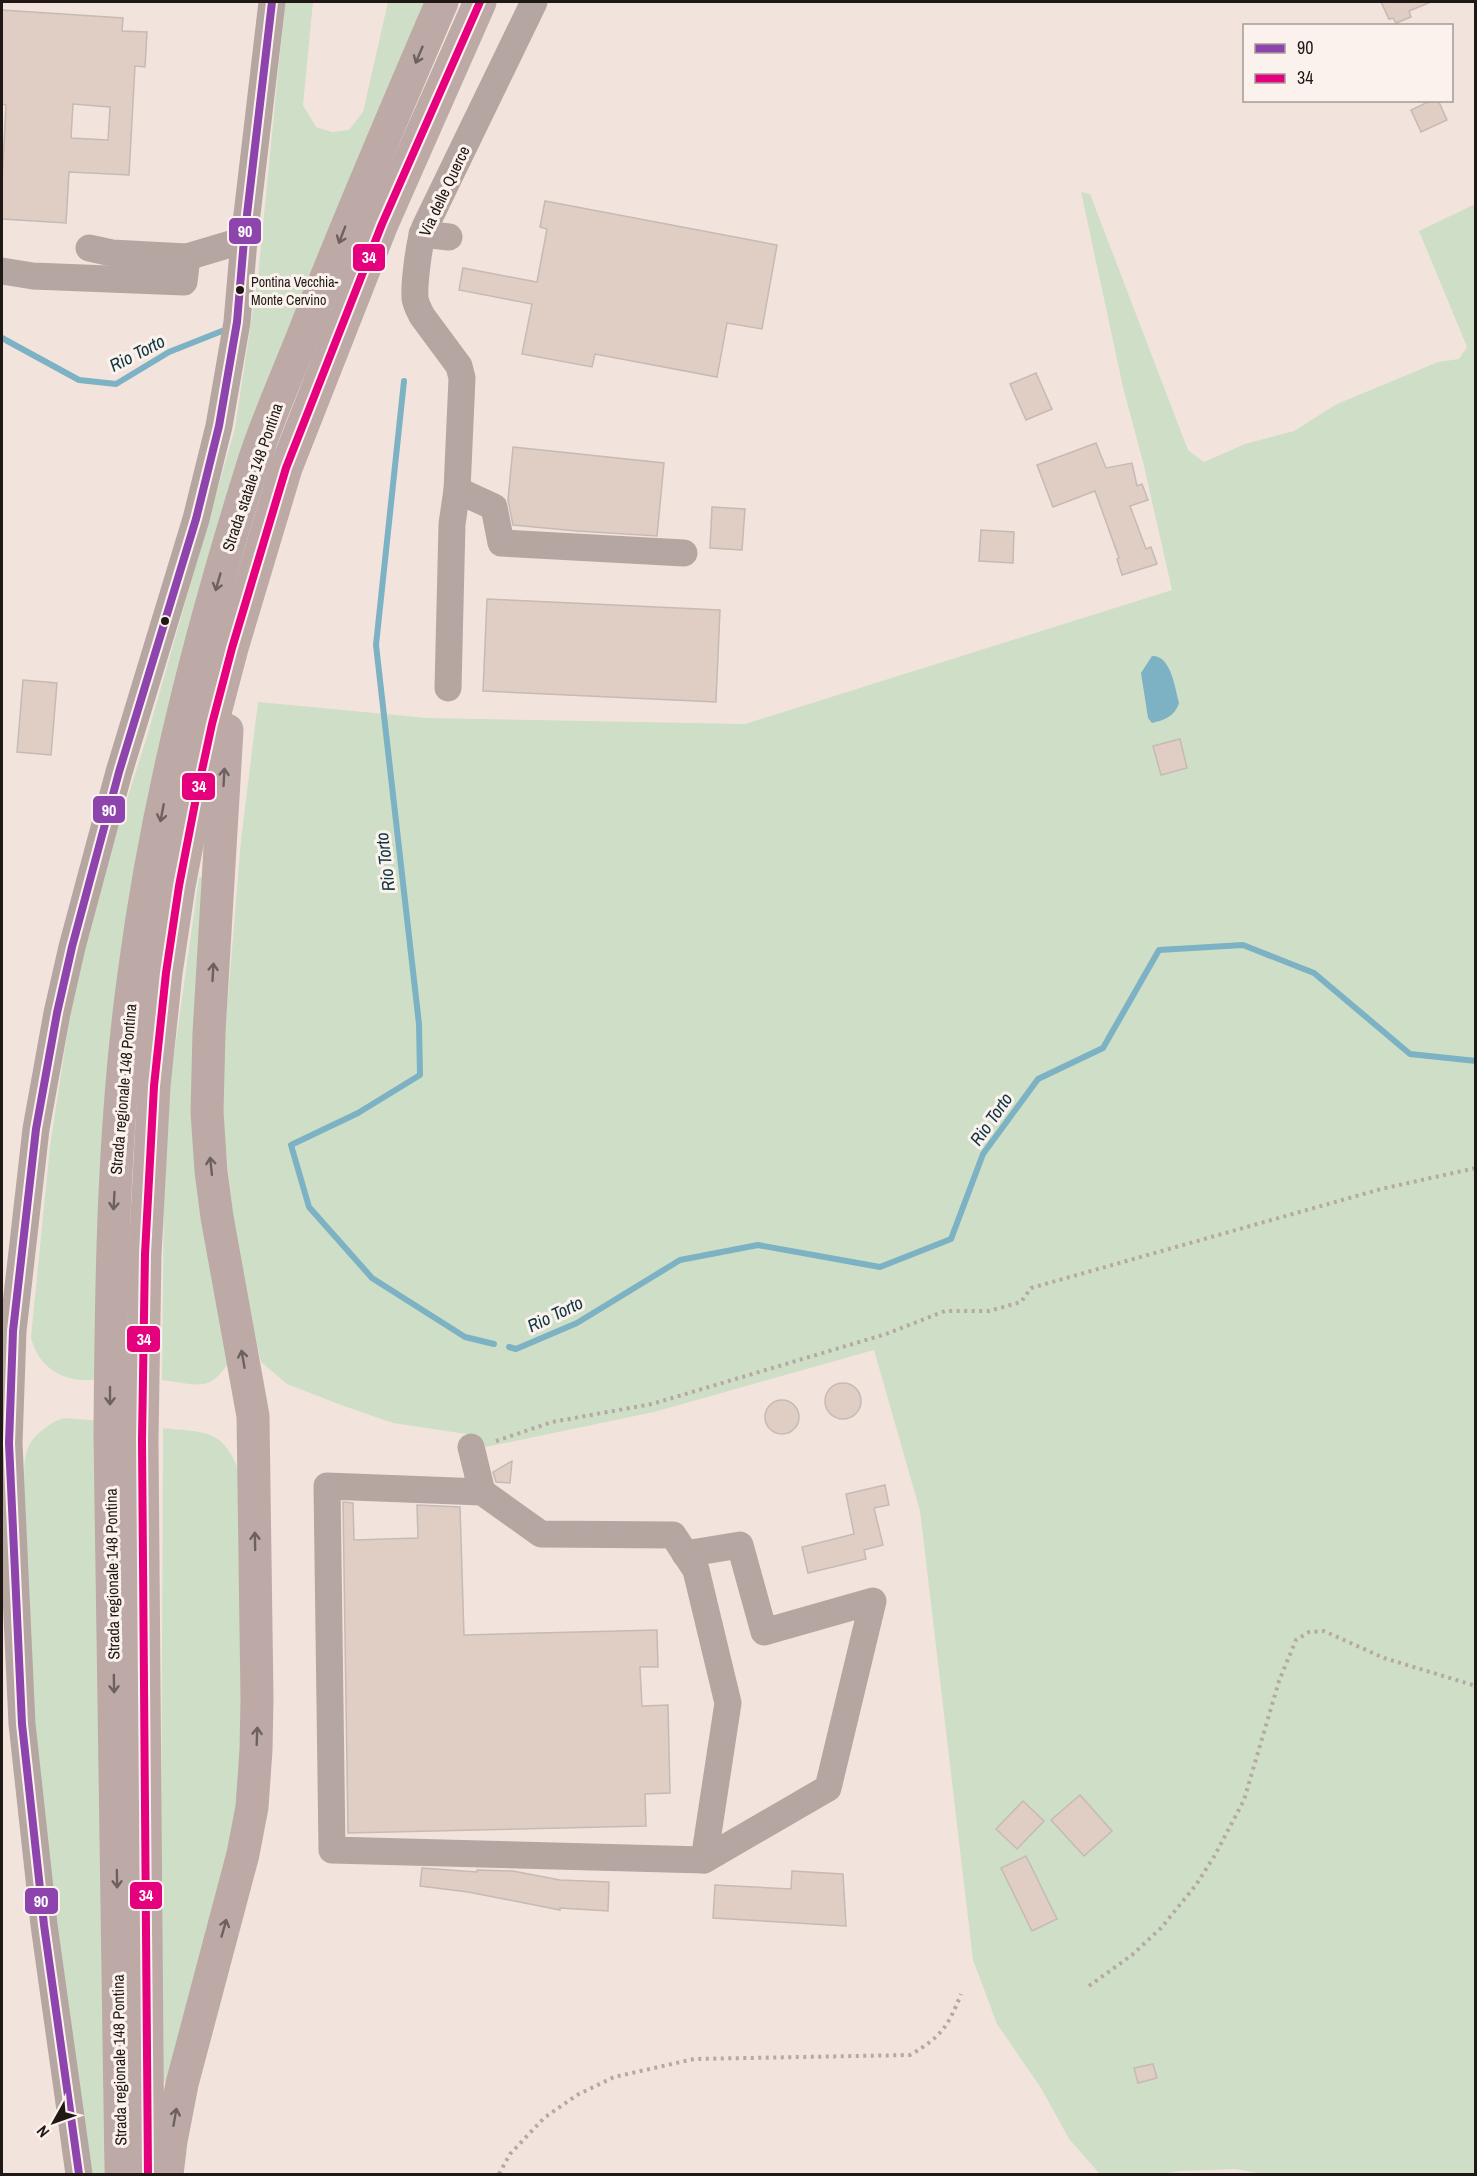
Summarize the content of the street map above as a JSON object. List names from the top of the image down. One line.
{"streets":{"highway":["Strada statale 148 Pontina","Strada regionale 148 Pontina"],"street":["Via delle Querce"]},"crossings":[["Strada statale 148 Pontina","Strada regionale 148 Pontina"]],"water":["Rio Torto"],"places":["Pontina Vecchia- Monte Cervino"],"lines":["transit line 90","transit line 34"],"legend":["90","34"],"north":"bottom left"}
